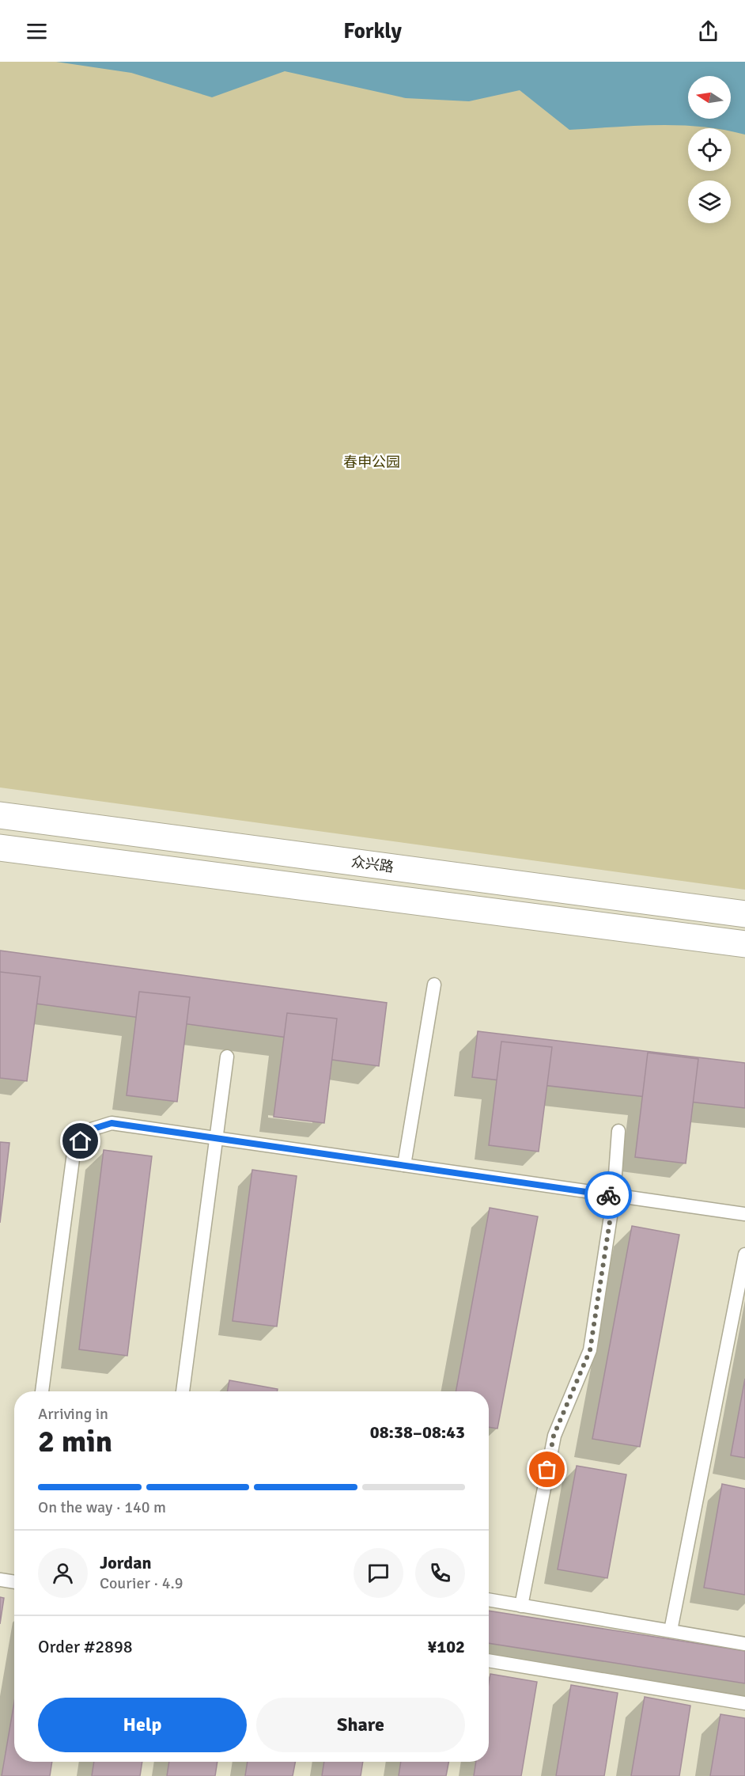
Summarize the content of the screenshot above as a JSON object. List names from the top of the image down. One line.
{"streets":{"street":["众兴路"]},"parks":["春申公园"],"north":"left","page":{"header":"Forkly","heading":["2 min","Arriving in","08:38–08:43"],"panel":["Jordan","Courier · 4.9","Order #2898","¥102"],"bar":"On the way · 140 m","buttons":["Help","Share"]}}
